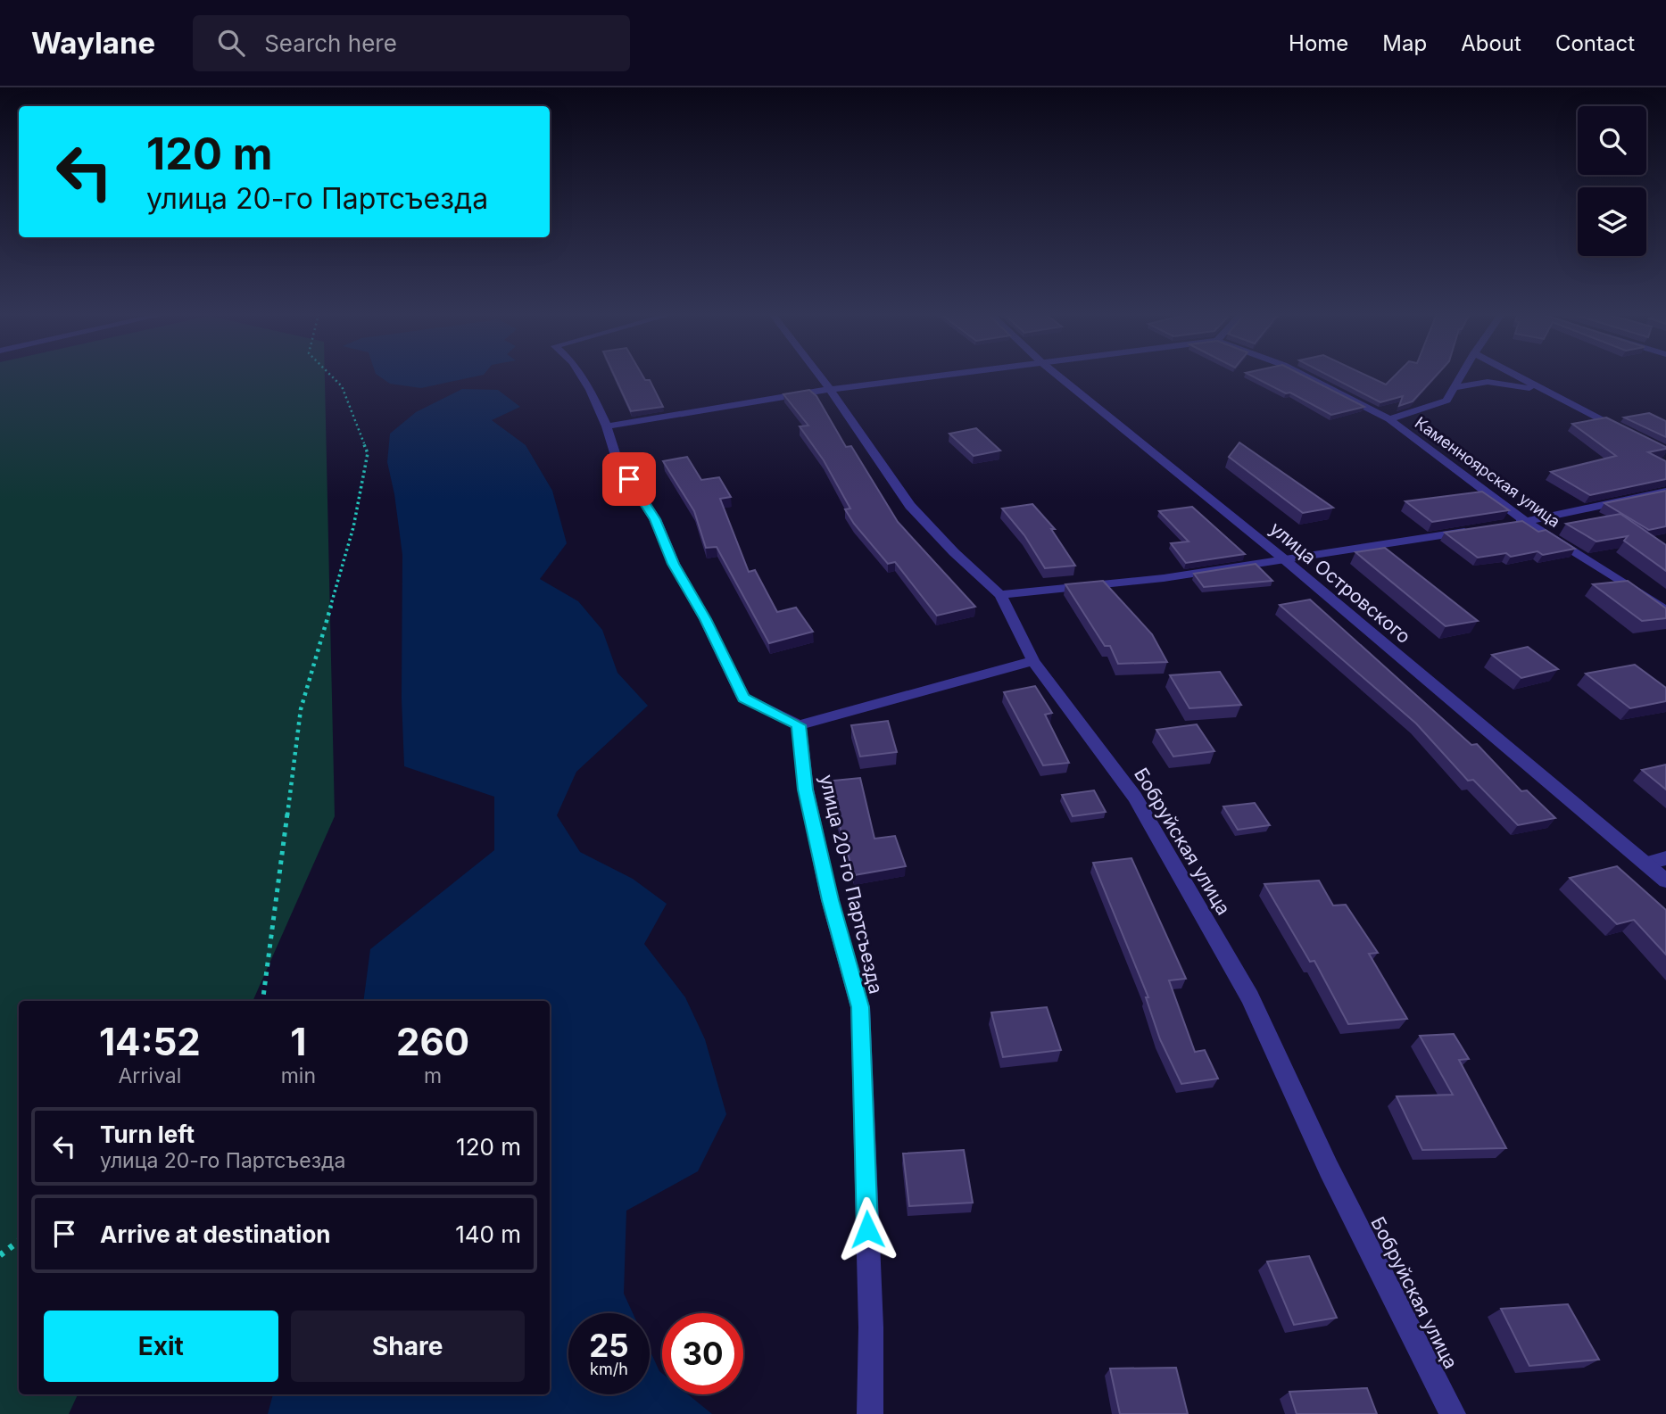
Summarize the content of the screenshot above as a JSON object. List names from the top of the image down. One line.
{"streets":{"street":["Каменноярская улица","улица Островского","Бобруйская улица","улица 20-го Партсъезда"]},"page":{"header":"Waylane","search":"Search here","nav":["Home","Map","About","Contact"],"turn":["120 m","улица 20-го Партсъезда"],"eta":["14:52","Arrival","1","min","260","m"],"list":[{"name":"Turn left","note":"улица 20-го Партсъезда","value":"120 m"},{"name":"Arrive at destination","value":"140 m"}],"buttons":["Exit","Share"],"speed":"25 km/h","limit":"30"}}
